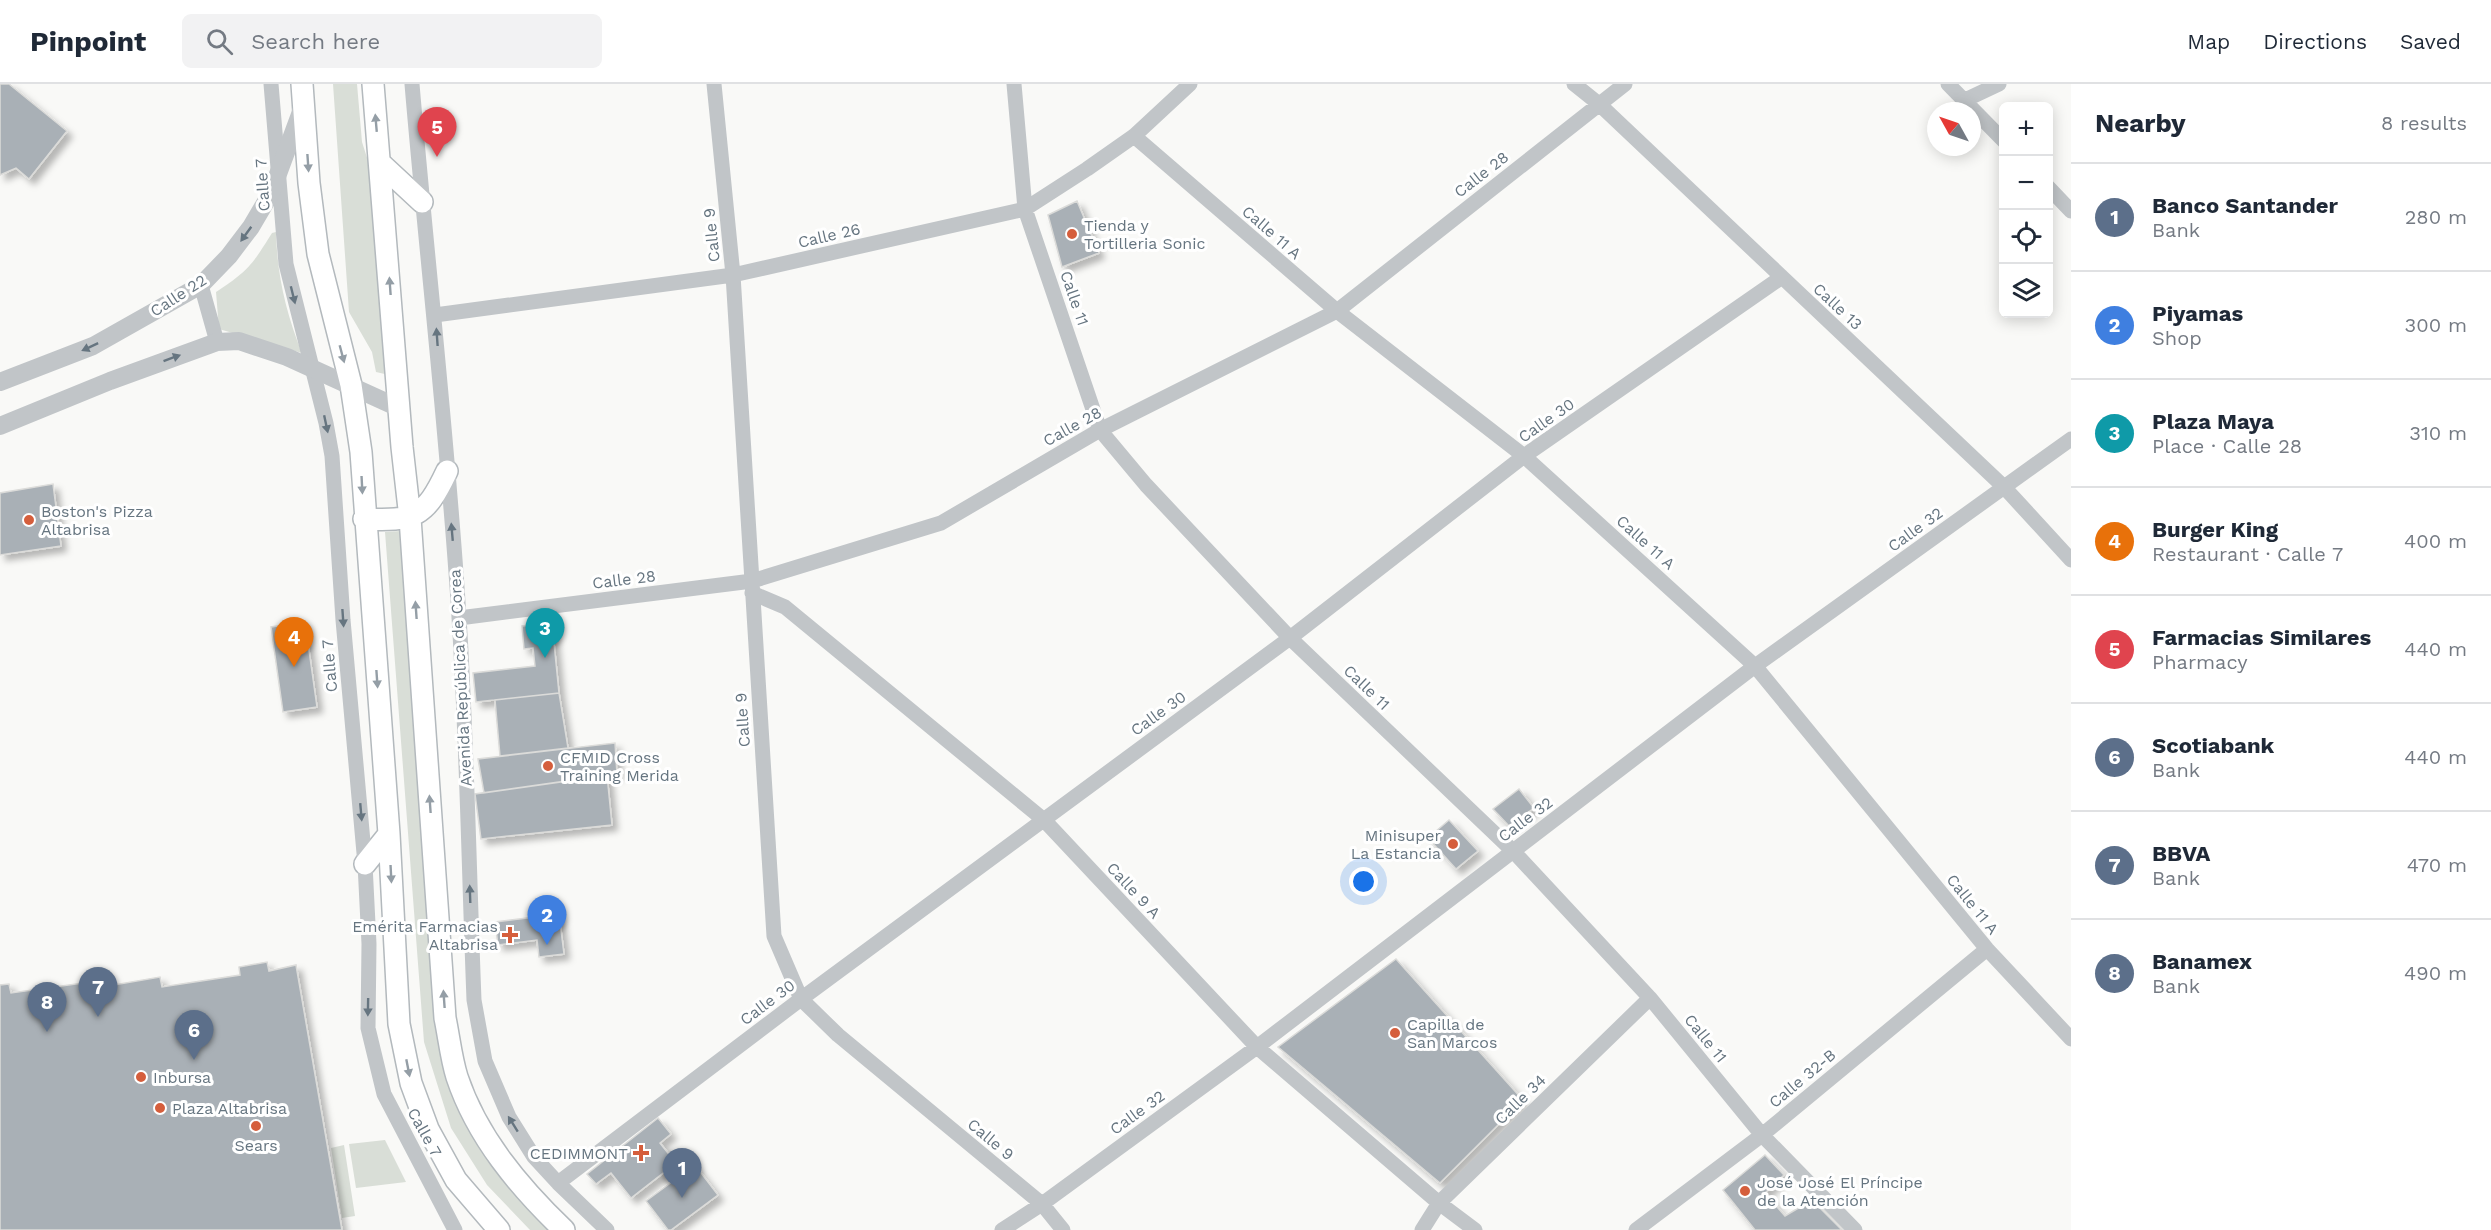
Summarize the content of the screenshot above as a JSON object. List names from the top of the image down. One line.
{"streets":{"street":["Calle 28","Calle 7","Calle 11 A","Calle 9","Calle 26","Calle 22","Calle 11","Calle 13","Calle 30","Calle 32","Avenida República de Corea","Calle 9 A","Calle 32-B","Calle 34"]},"crossings":[["Calle 28","Calle 11 A"],["Calle 28","Calle 9"],["Calle 28","Calle 11"],["Calle 28","Calle 13"],["Calle 28","Avenida República de Corea"],["Calle 28","Calle 9 A"],["Calle 7","Calle 22"],["Calle 11 A","Calle 26"],["Calle 11 A","Calle 30"],["Calle 11 A","Calle 32"],["Calle 11 A","Calle 32-B"],["Calle 9","Calle 26"],["Calle 9","Calle 30"],["Calle 9","Calle 32"],["Calle 9","Calle 9 A"],["Calle 26","Calle 11"],["Calle 26","Avenida República de Corea"],["Calle 11","Calle 30"],["Calle 11","Calle 32"],["Calle 11","Calle 32-B"],["Calle 11","Calle 34"],["Calle 13","Calle 30"],["Calle 13","Calle 32"],["Calle 30","Avenida República de Corea"],["Calle 30","Calle 9 A"],["Calle 32","Calle 9 A"],["Calle 9 A","Calle 34"]],"one_way":["Calle 7","Avenida República de Corea"],"places":{"other":["Tienda y Tortilleria Sonic","Boston's Pizza Altabrisa","CFMID Cross Training Merida","Minisuper La Estancia","Capilla de San Marcos","Inbursa","Plaza Altabrisa","Sears","José José El Príncipe de la Atención"],"health":["Emérita Farmacias Altabrisa","CEDIMMONT"]},"north":"top left","page":{"header":"Pinpoint","search":"Search here","nav":["Map","Directions","Saved"],"heading":["Nearby","8 results"],"map_buttons":["+","−"],"pins":["5","3","4","2","7","8","6","1"],"list":[{"mark":"1","name":"Banco Santander","note":"Bank","value":"280 m"},{"mark":"2","name":"Piyamas","note":"Shop","value":"300 m"},{"mark":"3","name":"Plaza Maya","note":"Place · Calle 28","value":"310 m"},{"mark":"4","name":"Burger King","note":"Restaurant · Calle 7","value":"400 m"},{"mark":"5","name":"Farmacias Similares","note":"Pharmacy","value":"440 m"},{"mark":"6","name":"Scotiabank","note":"Bank","value":"440 m"},{"mark":"7","name":"BBVA","note":"Bank","value":"470 m"},{"mark":"8","name":"Banamex","note":"Bank","value":"490 m"}]}}
